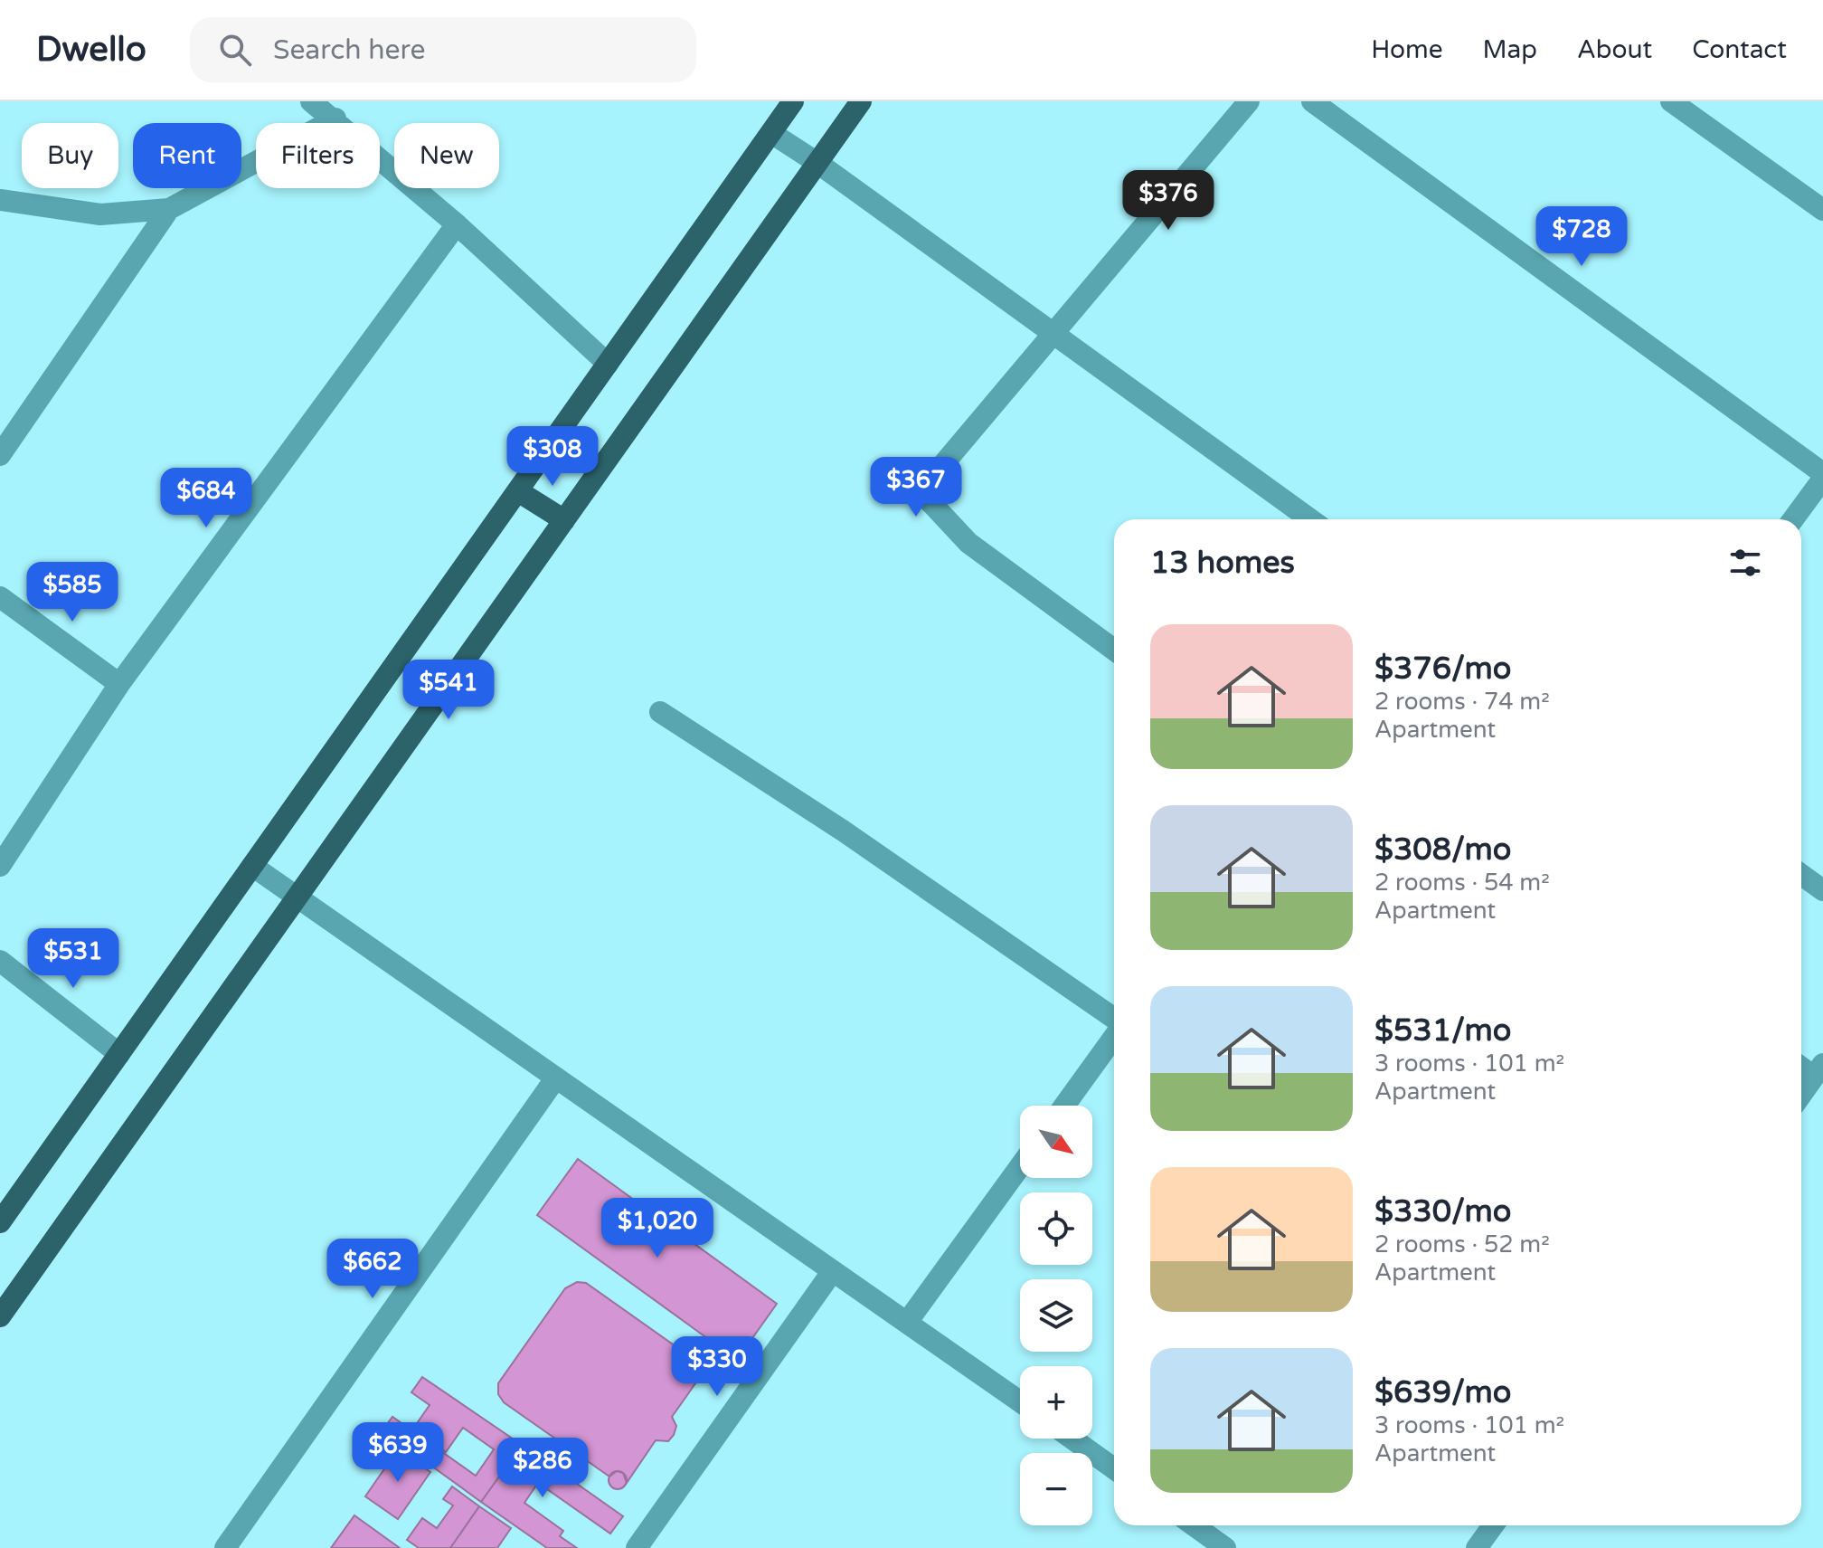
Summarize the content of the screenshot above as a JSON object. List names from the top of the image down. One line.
{"north":"bottom right","page":{"header":"Dwello","search":"Search here","nav":["Home","Map","About","Contact"],"chip":["Buy","Rent","Filters","New"],"price":["$376","$728","$308","$367","$684","$585","$541","$531","$1,020","$662","$330","$639","$286"],"heading":"13 homes","list":[{"name":"$376/mo","note":"2 rooms · 74 m² · Apartment"},{"name":"$308/mo","note":"2 rooms · 54 m² · Apartment"},{"name":"$531/mo","note":"3 rooms · 101 m² · Apartment"},{"name":"$330/mo","note":"2 rooms · 52 m² · Apartment"},{"name":"$639/mo","note":"3 rooms · 101 m² · Apartment"}],"map_buttons":["+","−"]}}
